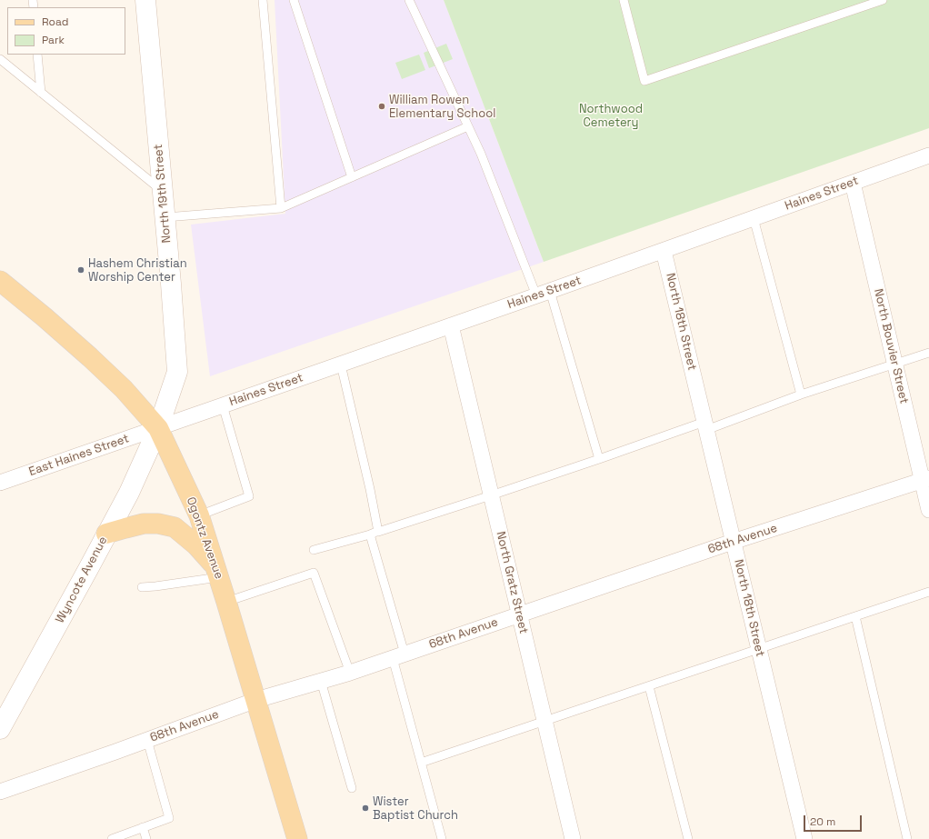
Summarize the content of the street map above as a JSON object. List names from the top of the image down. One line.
{"streets":{"main road":["Ogontz Avenue"],"street":["North 19th Street","Haines Street","North 18th Street","North Bouvier Street","East Haines Street","68th Avenue","Wyncote Avenue","North Gratz Street"]},"crossings":[["North 19th Street","Haines Street"],["North 19th Street","East Haines Street"],["North 19th Street","Ogontz Avenue"],["North 19th Street","Wyncote Avenue"],["Haines Street","North 18th Street"],["Haines Street","North Bouvier Street"],["Haines Street","East Haines Street"],["Haines Street","Ogontz Avenue"],["Haines Street","Wyncote Avenue"],["Haines Street","North Gratz Street"],["North 18th Street","68th Avenue"],["North Bouvier Street","68th Avenue"],["East Haines Street","Ogontz Avenue"],["East Haines Street","Wyncote Avenue"],["Ogontz Avenue","68th Avenue"],["Ogontz Avenue","Wyncote Avenue"],["68th Avenue","North Gratz Street"]],"parks":["Northwood Cemetery"],"places":["William Rowen Elementary School","Hashem Christian Worship Center","Wister Baptist Church"],"legend":["Road","Park"],"scale_bar":"20 m"}
